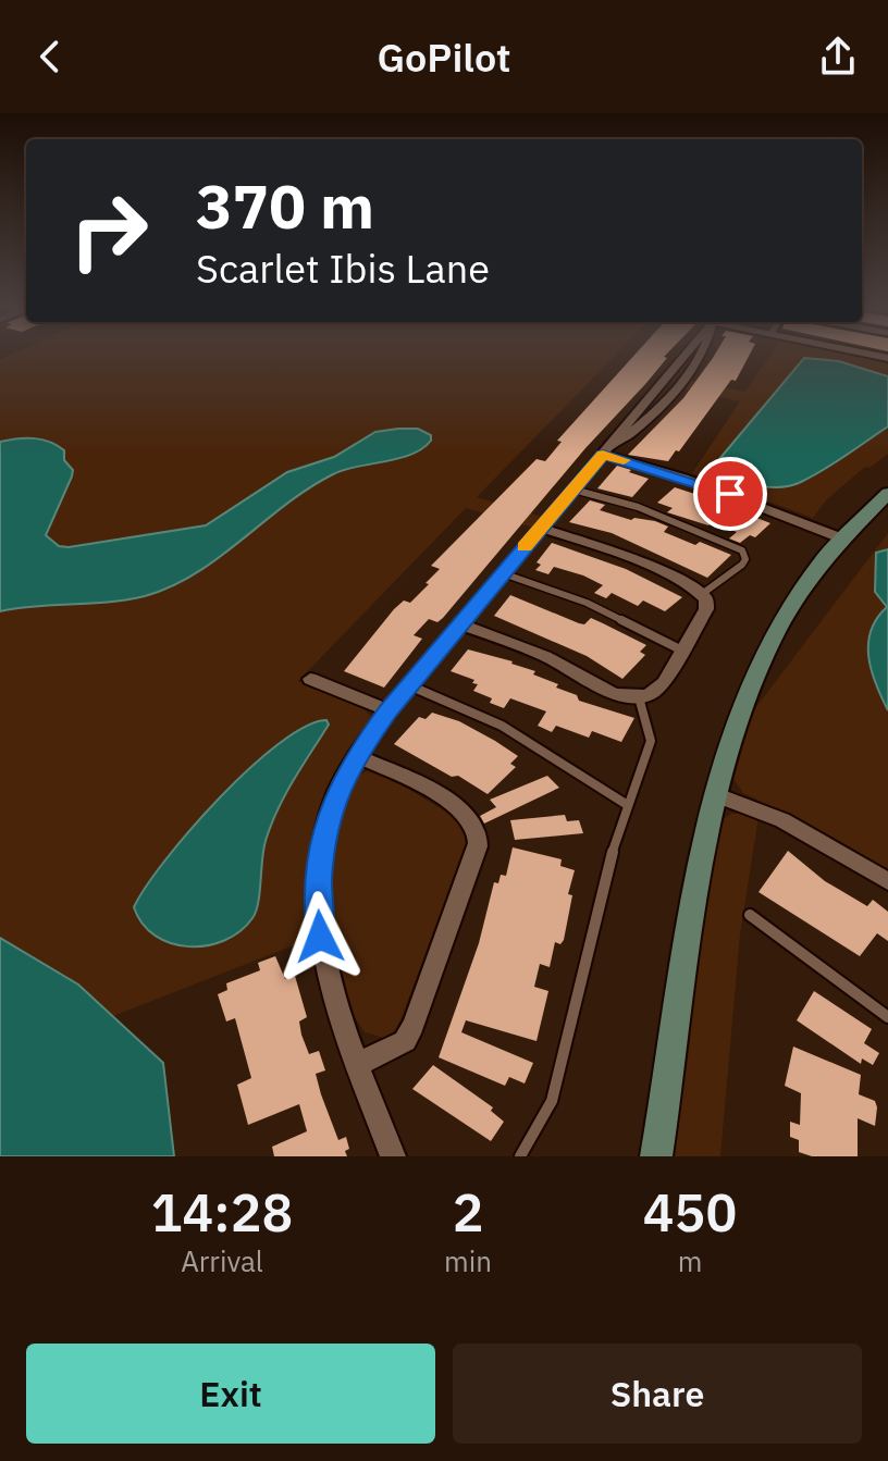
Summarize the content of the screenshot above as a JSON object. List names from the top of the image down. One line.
{"page":{"header":"GoPilot","turn":["370 m","Scarlet Ibis Lane"],"eta":["14:28","Arrival","2","min","450","m"],"buttons":["Exit","Share"]}}
